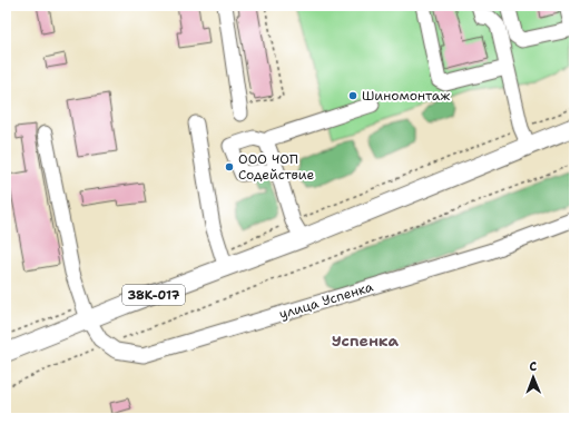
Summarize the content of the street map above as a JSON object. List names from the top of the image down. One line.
{"streets":{"main road":["38К-017"],"lane":["улица Успенка"]},"crossings":[["38К-017","улица Успенка"]],"districts":["Успенка"],"places":["Шиномонтаж","ООО ЧОП Содействие"],"north":"top"}
